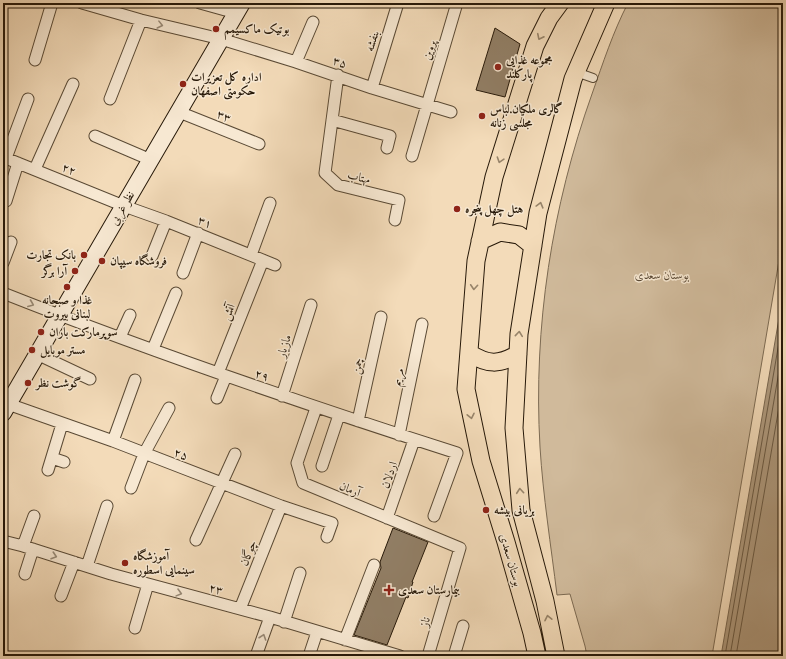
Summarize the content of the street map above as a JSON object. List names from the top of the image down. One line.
{"streets":{"main road":["نظر غربی","بوستان سعدی"],"street":["بنفشه","پروین","۳۵","۳۳","۲۲","مهتاب","۳۱","آتش","مازیار","چمن","۲۹","مریم","۲۵","اردلان","آرمان","چوگان","۲۳","ناز"]},"crossings":[["بنفشه","۳۵"],["پروین","۳۵"],["۳۵","مهتاب"],["۳۵","نظر غربی"],["۳۳","نظر غربی"],["۲۲","نظر غربی"],["۲۲","۳۱"],["نظر غربی","۳۱"],["نظر غربی","۲۹"],["نظر غربی","۲۵"],["۳۱","آتش"],["آتش","۲۹"],["مازیار","۲۹"],["چمن","۲۹"],["۲۹","مریم"],["۲۹","اردلان"],["۲۹","آرمان"],["۲۵","چوگان"],["اردلان","آرمان"],["آرمان","ناز"],["چوگان","۲۳"]],"parks":["بوستان سعدی"],"places":{"other":["بوتیک ماکسیمم","مجموعه غذایی پارکلند","اداره کل تعزیرات حکومتی اصفهان","گالری ملکیان.لباس مجلسی زنانه","هتل چهل پنجره","بانک تجارت","فروشگاه سیپان","آرا برگر","غذا و صبحانه لبنانی بیروت","سوپرمارکت باران","مستر موبایل","گوشت نظر","بریانی بیشه","آموزشگاه سینمایی اسطوره"],"health":["بیمارستان سعدی"]}}
